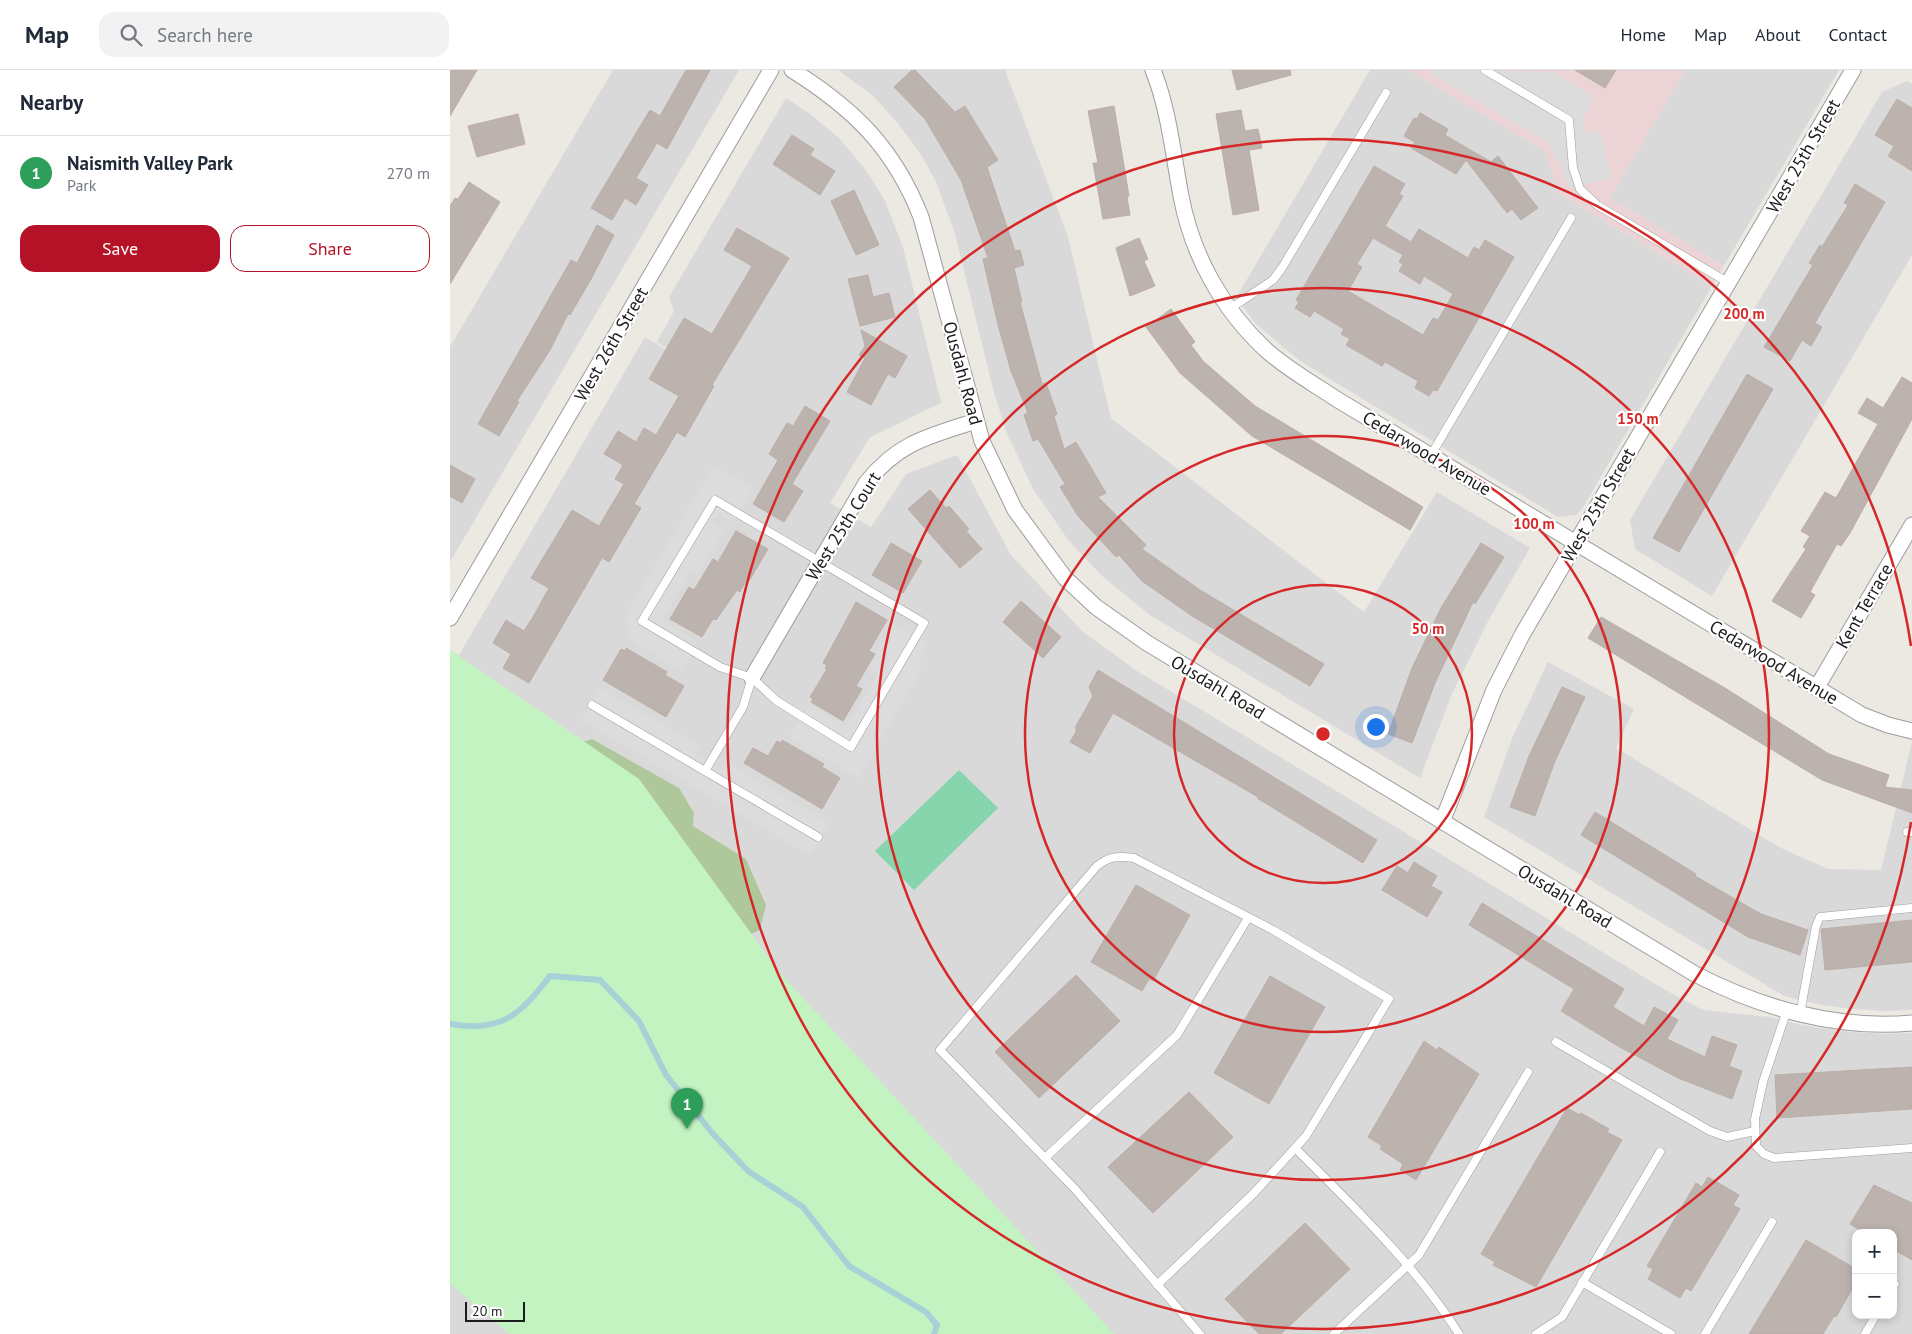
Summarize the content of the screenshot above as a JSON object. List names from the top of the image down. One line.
{"streets":{"street":["West 25th Street","West 26th Street","Ousdahl Road","Cedarwood Avenue","West 25th Court","Kent Terrace"]},"crossings":[["West 25th Street","Ousdahl Road"],["West 25th Street","Cedarwood Avenue"],["Ousdahl Road","West 25th Court"],["Cedarwood Avenue","Kent Terrace"]],"scale_bar":"20 m","page":{"header":"Map","search":"Search here","nav":["Home","Map","About","Contact"],"heading":"Nearby","list":[{"mark":"1","name":"Naismith Valley Park","note":"Park","value":"270 m"}],"buttons":["Save","Share"],"pins":"1","map_buttons":["+","−"],"scale":"20 m"},"rings":["200 m","150 m","100 m","50 m"]}
